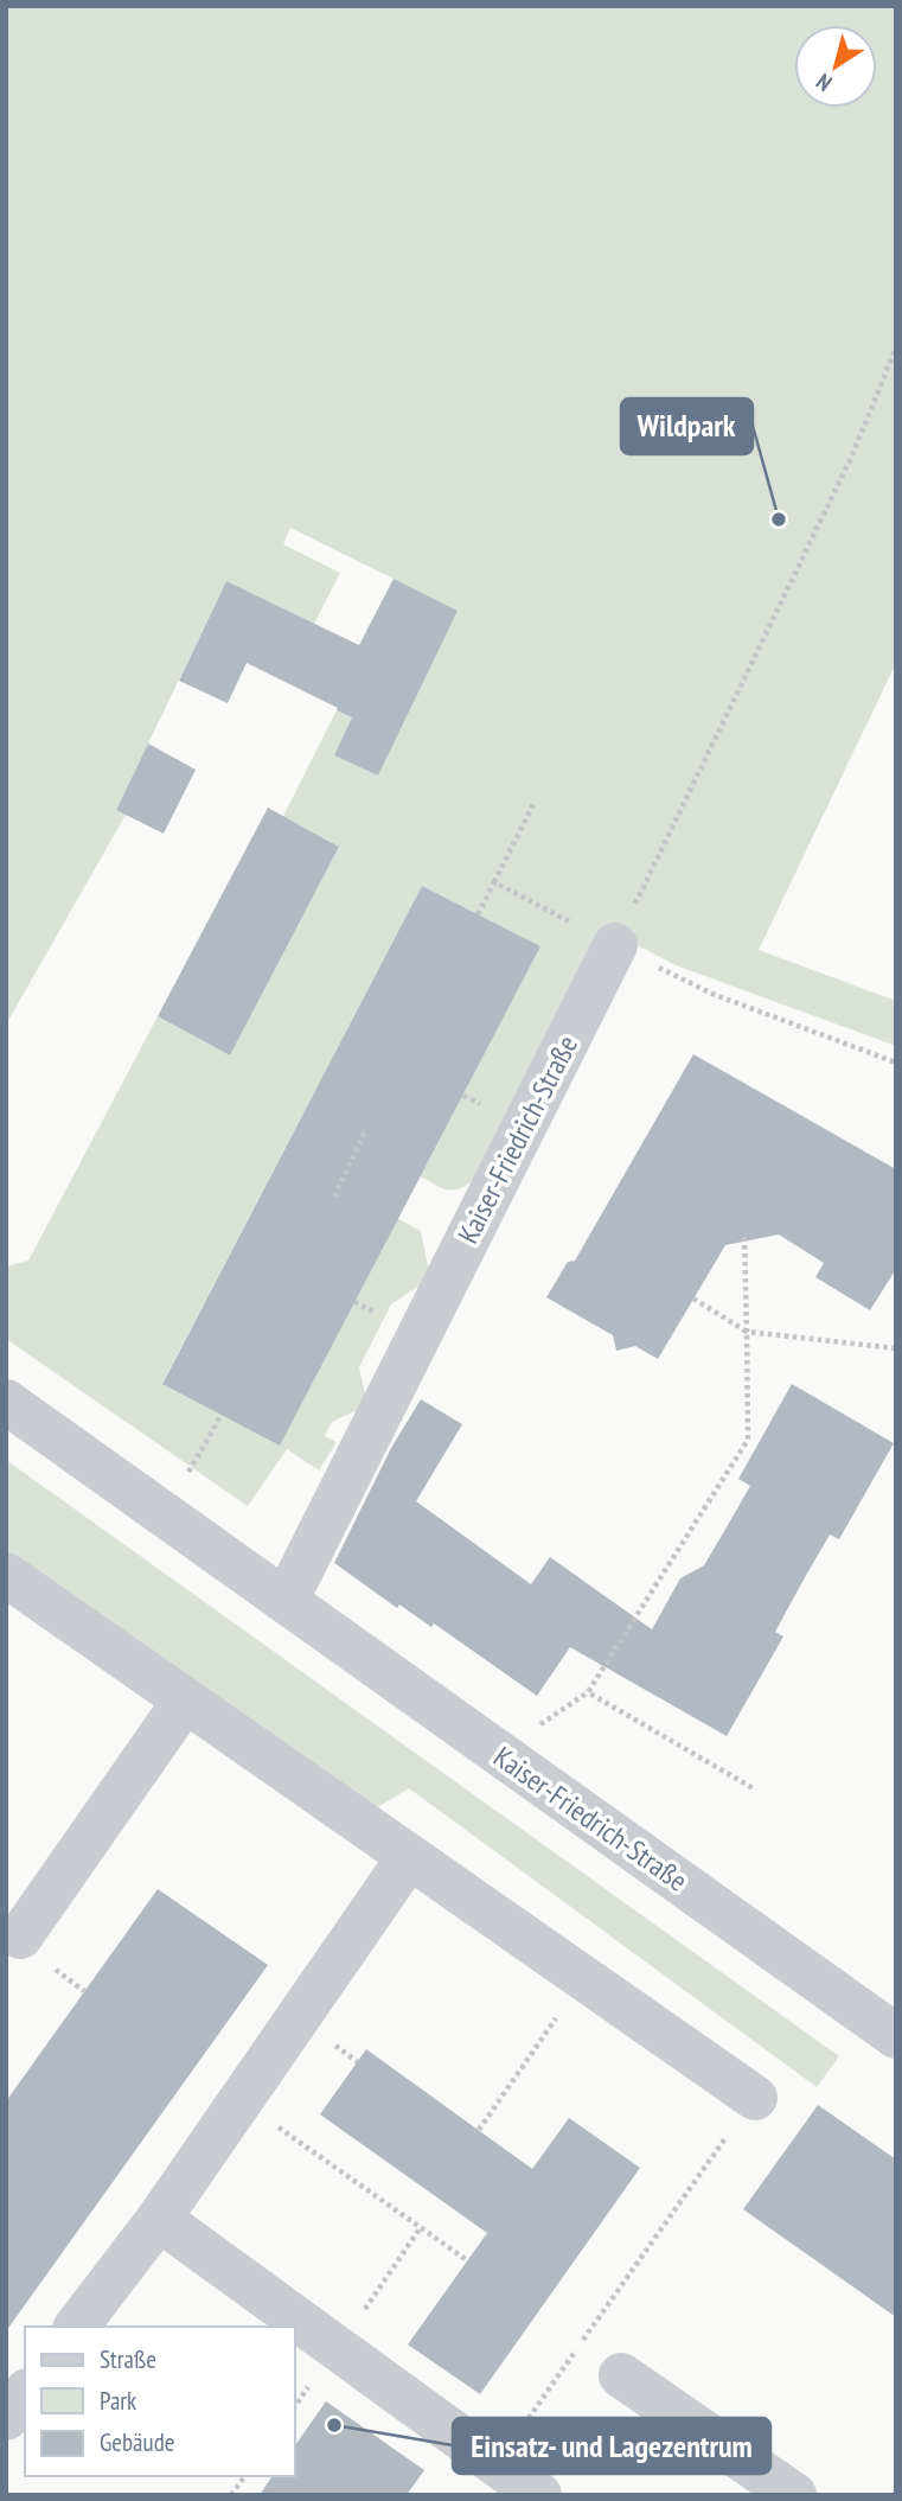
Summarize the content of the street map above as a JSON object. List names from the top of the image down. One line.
{"streets":{"street":["Kaiser-Friedrich-Straße"]},"places":["Wildpark","Einsatz- und Lagezentrum"],"legend":["Straße","Park","Gebäude"],"north":"bottom left"}
